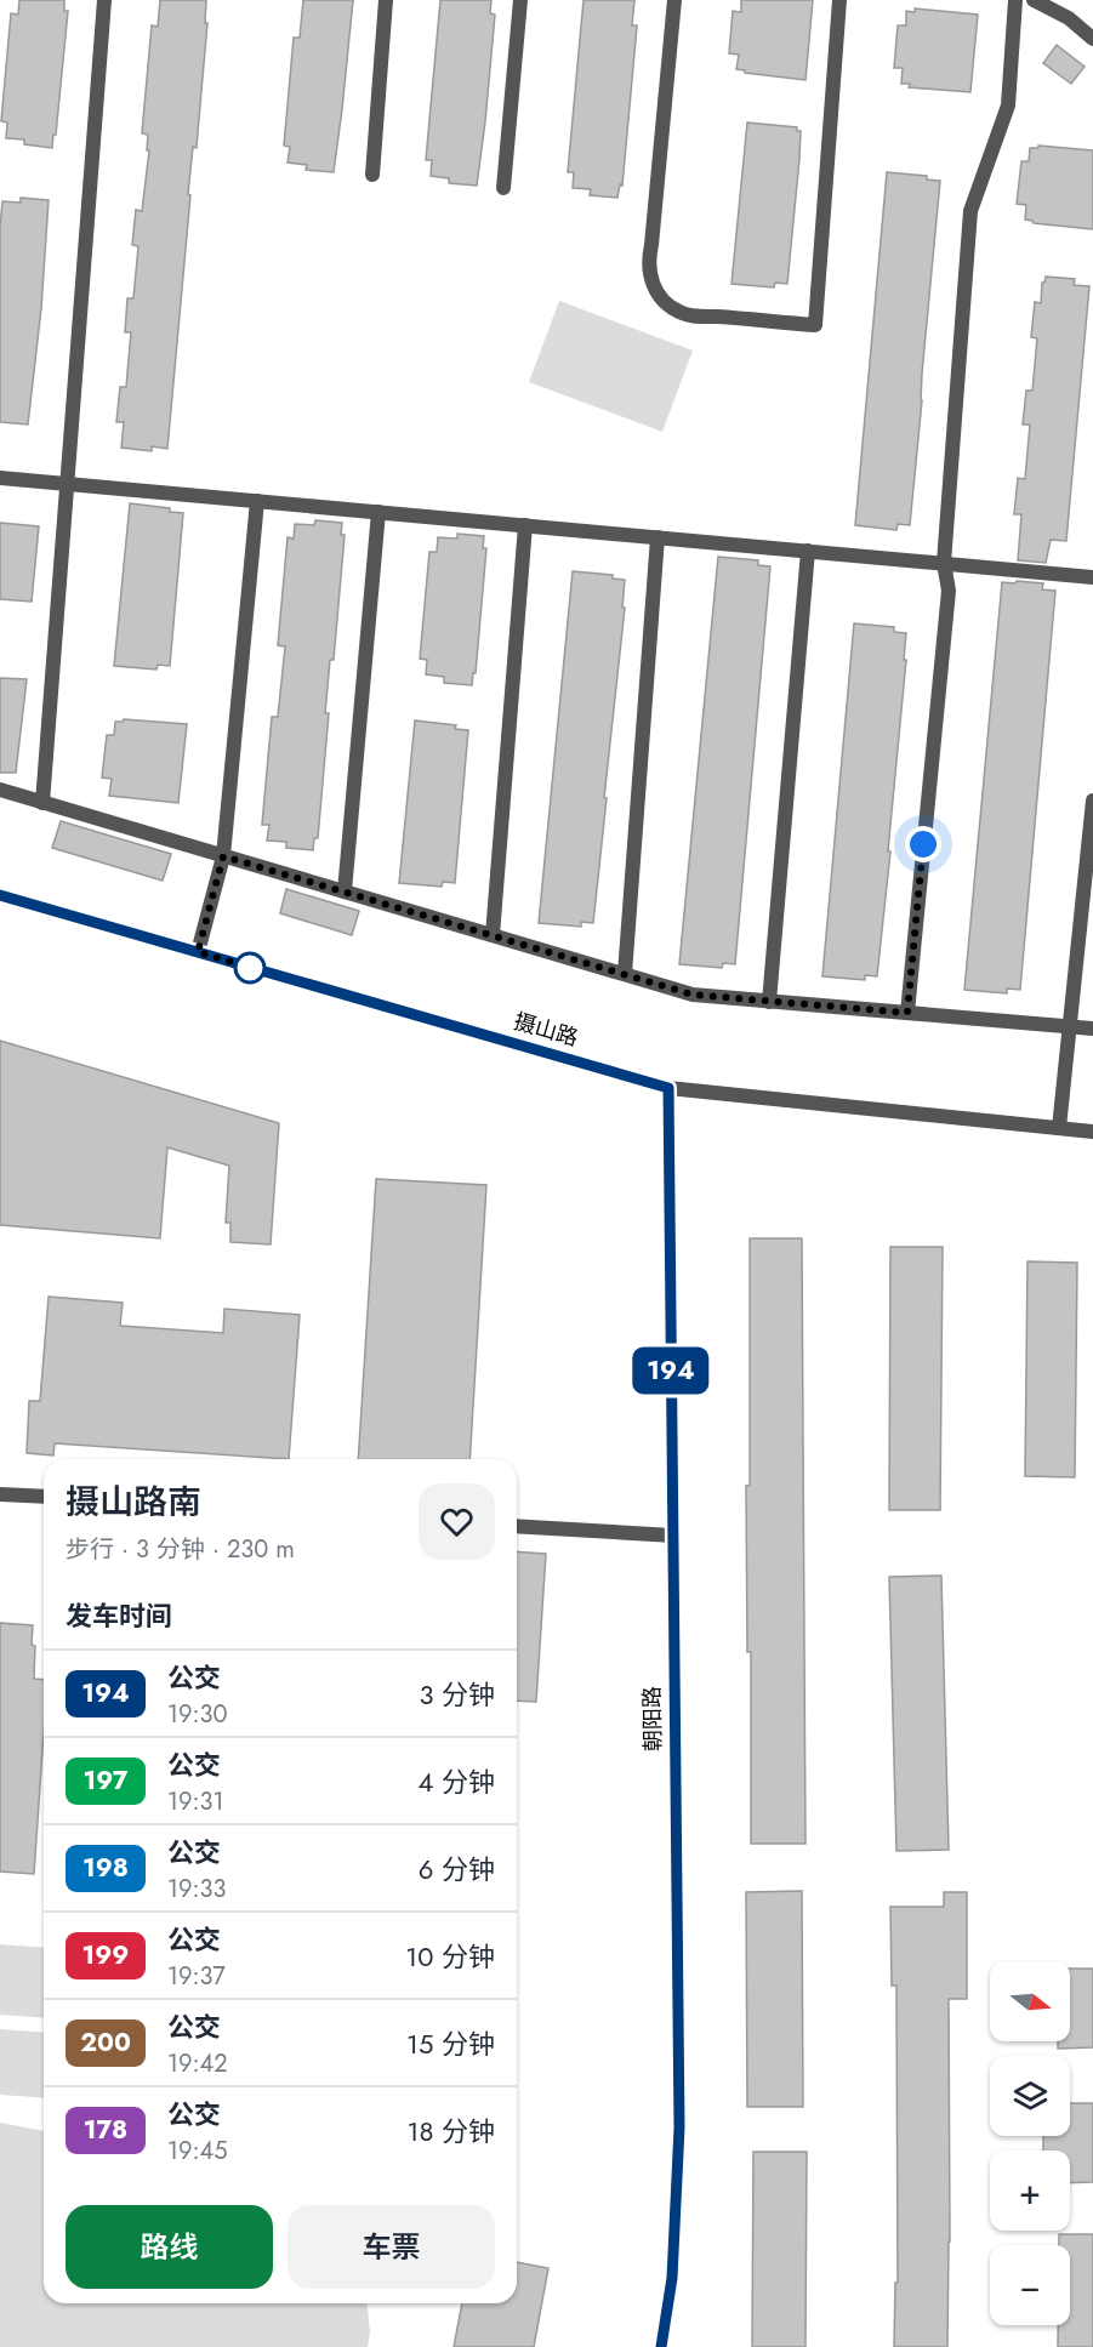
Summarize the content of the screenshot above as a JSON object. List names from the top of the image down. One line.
{"streets":{"street":["摄山路","朝阳路"]},"crossings":[["摄山路","朝阳路"]],"lines":["bus line 194"],"north":"right","page":{"on_map":"194","heading":[["摄山路南","步行 · 3 分钟 · 230 m"],"发车时间"],"list":[{"mark":"194","name":"公交","note":"19:30","value":"3 分钟"},{"mark":"197","name":"公交","note":"19:31","value":"4 分钟"},{"mark":"198","name":"公交","note":"19:33","value":"6 分钟"},{"mark":"199","name":"公交","note":"19:37","value":"10 分钟"},{"mark":"200","name":"公交","note":"19:42","value":"15 分钟"},{"mark":"178","name":"公交","note":"19:45","value":"18 分钟"}],"map_buttons":["+","−"],"buttons":["路线","车票"]}}
